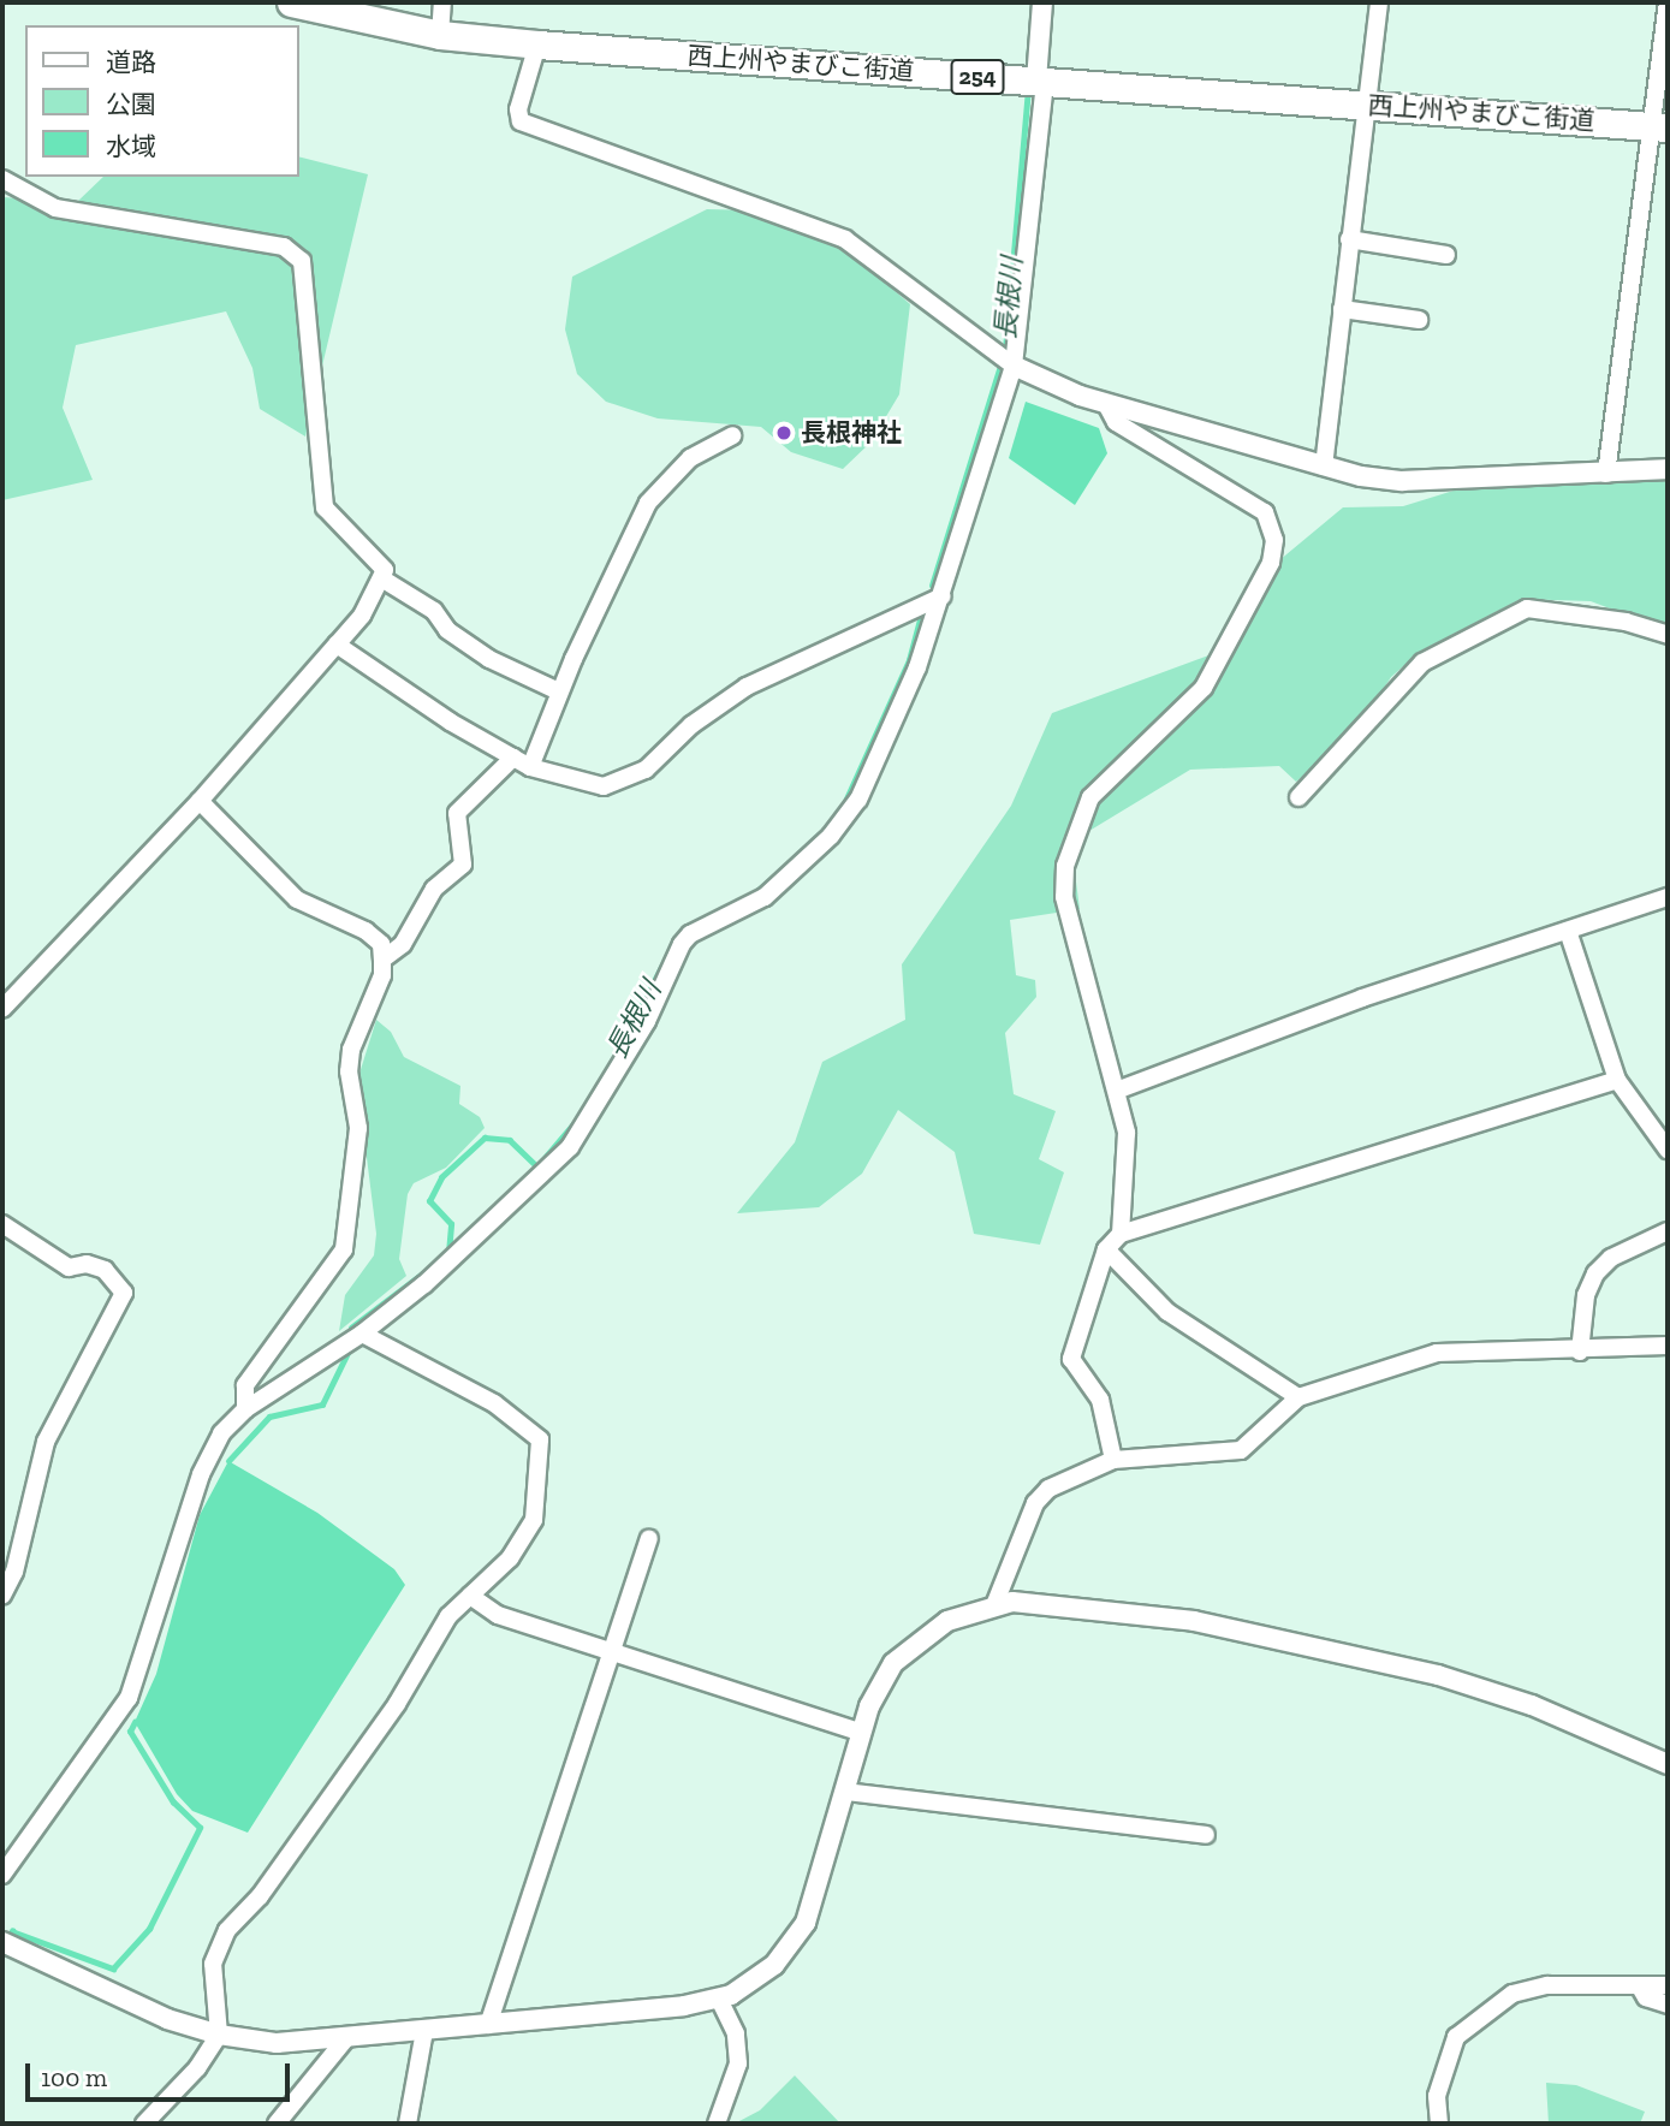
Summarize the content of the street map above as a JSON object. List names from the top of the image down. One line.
{"streets":{"highway":["西上州やまびこ街道","254"]},"water":["長根川"],"places":["長根神社"],"legend":["道路","公園","水域"],"scale_bar":"100 m"}
